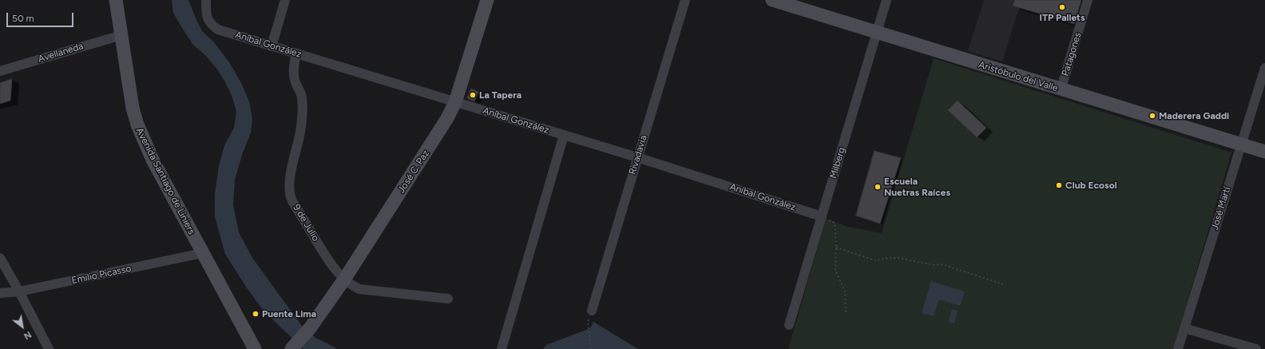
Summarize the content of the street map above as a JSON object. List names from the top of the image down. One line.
{"streets":{"street":["Aníbal González","Avellaneda","Patagones","Aristóbulo del Valle","Rivadavia","Milberg","José C. Paz","Avenida Santiago de Liniers","José Martí","9 de Julio","Emilio Picasso"]},"crossings":[["Aníbal González","Rivadavia"],["Aníbal González","Milberg"],["Aníbal González","José C. Paz"],["Aníbal González","9 de Julio"],["Avellaneda","Avenida Santiago de Liniers"],["Patagones","Aristóbulo del Valle"],["Aristóbulo del Valle","Milberg"],["Aristóbulo del Valle","José Martí"],["José C. Paz","9 de Julio"],["Avenida Santiago de Liniers","Emilio Picasso"]],"places":["ITP Pallets","La Tapera","Maderera Gaddi","Club Ecosol","Escuela Nuetras Raíces","Puente Lima"],"scale_bar":"50 m","north":"bottom right"}
